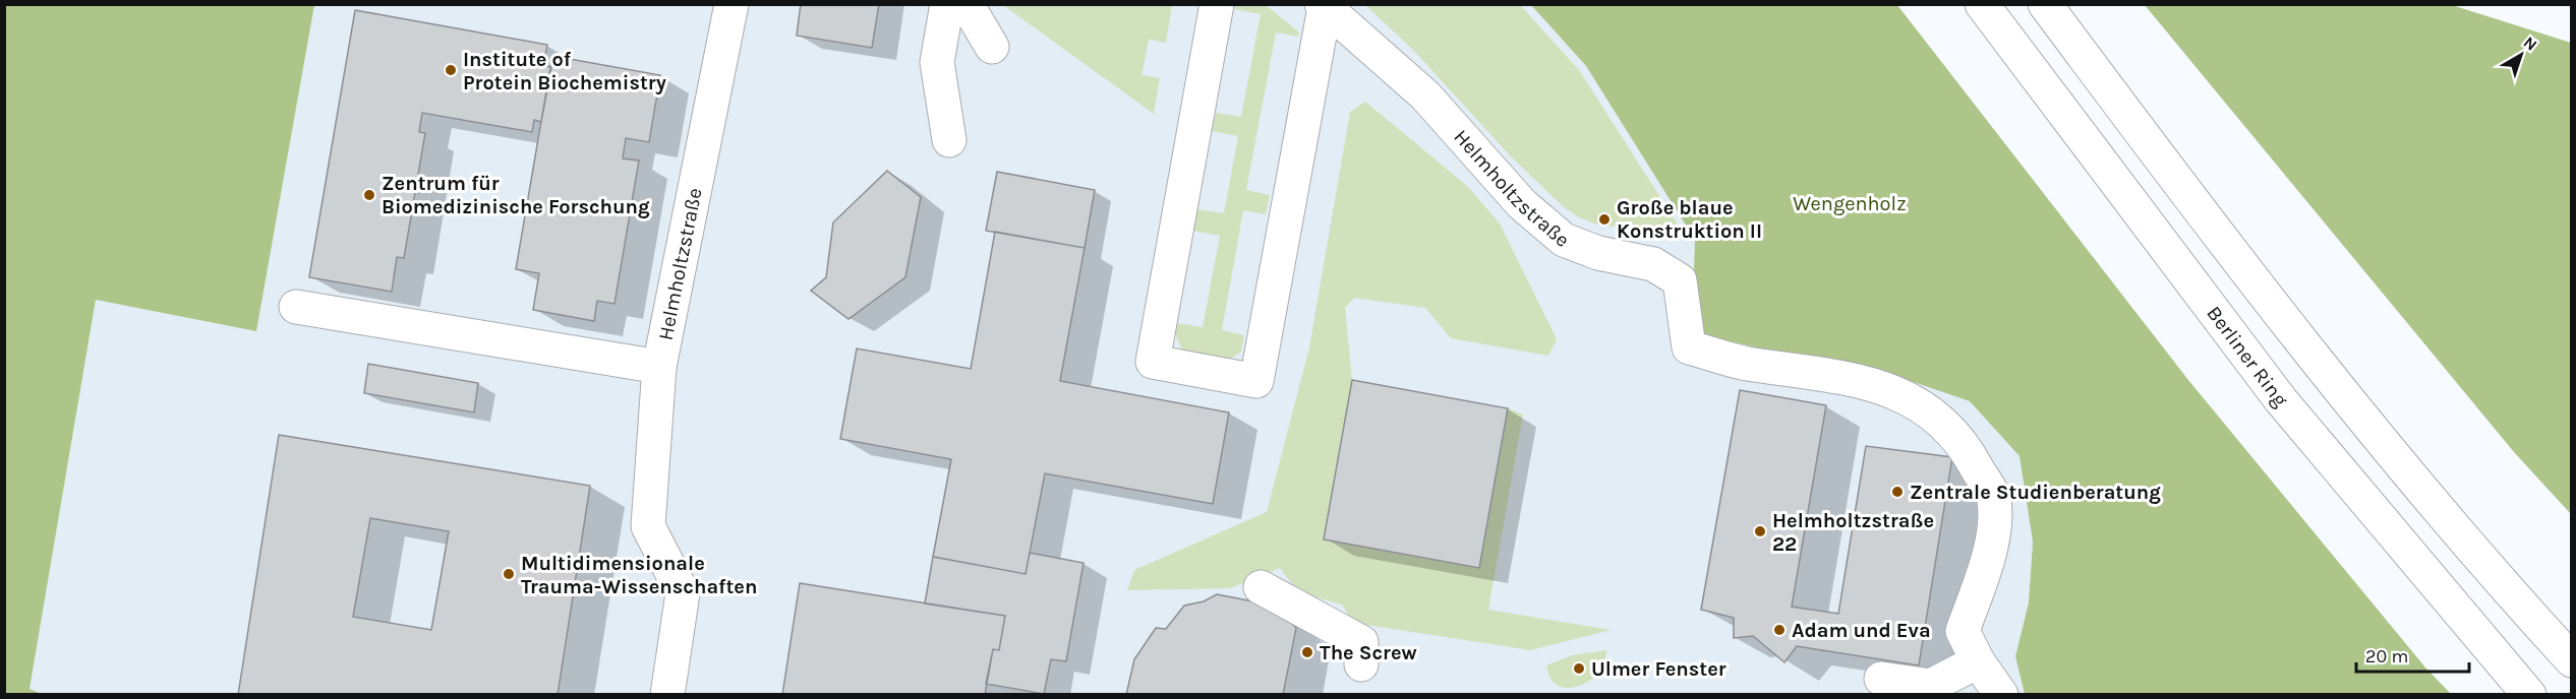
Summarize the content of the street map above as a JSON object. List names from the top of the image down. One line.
{"streets":{"main road":["Helmholtzstraße","Berliner Ring"]},"parks":["Wengenholz"],"places":["Institute of Protein Biochemistry","Zentrum für Biomedizinische Forschung","Große blaue Konstruktion II","Zentrale Studienberatung","Helmholtzstraße 22","Multidimensionale Trauma-Wissenschaften","Adam und Eva","The Screw","Ulmer Fenster"],"scale_bar":"20 m","north":"top right"}
